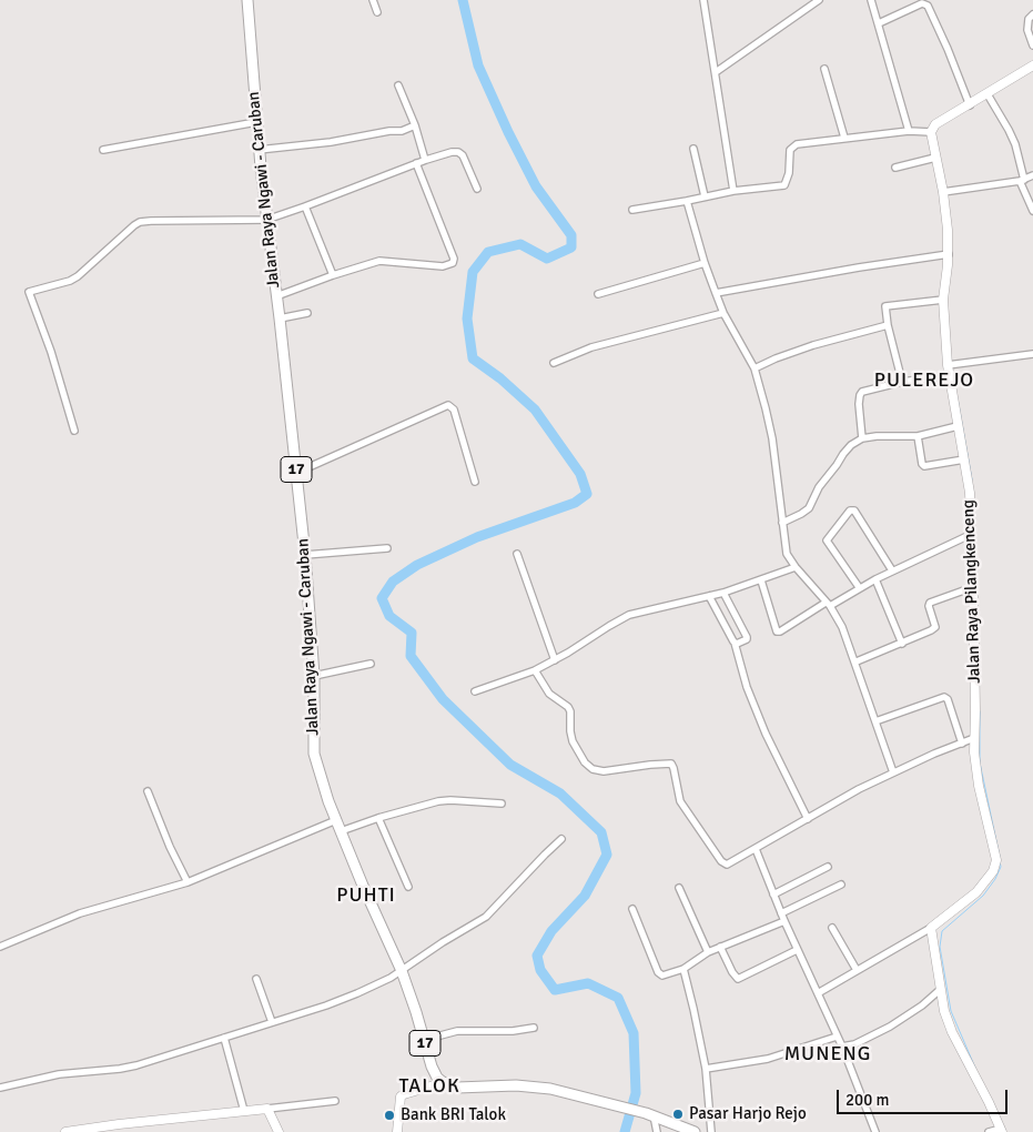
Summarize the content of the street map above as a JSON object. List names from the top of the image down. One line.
{"streets":{"highway":["Jalan Raya Ngawi - Caruban","17"],"main road":["Jalan Raya Pilangkenceng"]},"crossings":[["Jalan Raya Ngawi - Caruban","17"]],"districts":["PULEREJO","PUHTI","MUNENG","TALOK"],"places":["Pasar Harjo Rejo","Bank BRI Talok"],"scale_bar":"200 m"}
